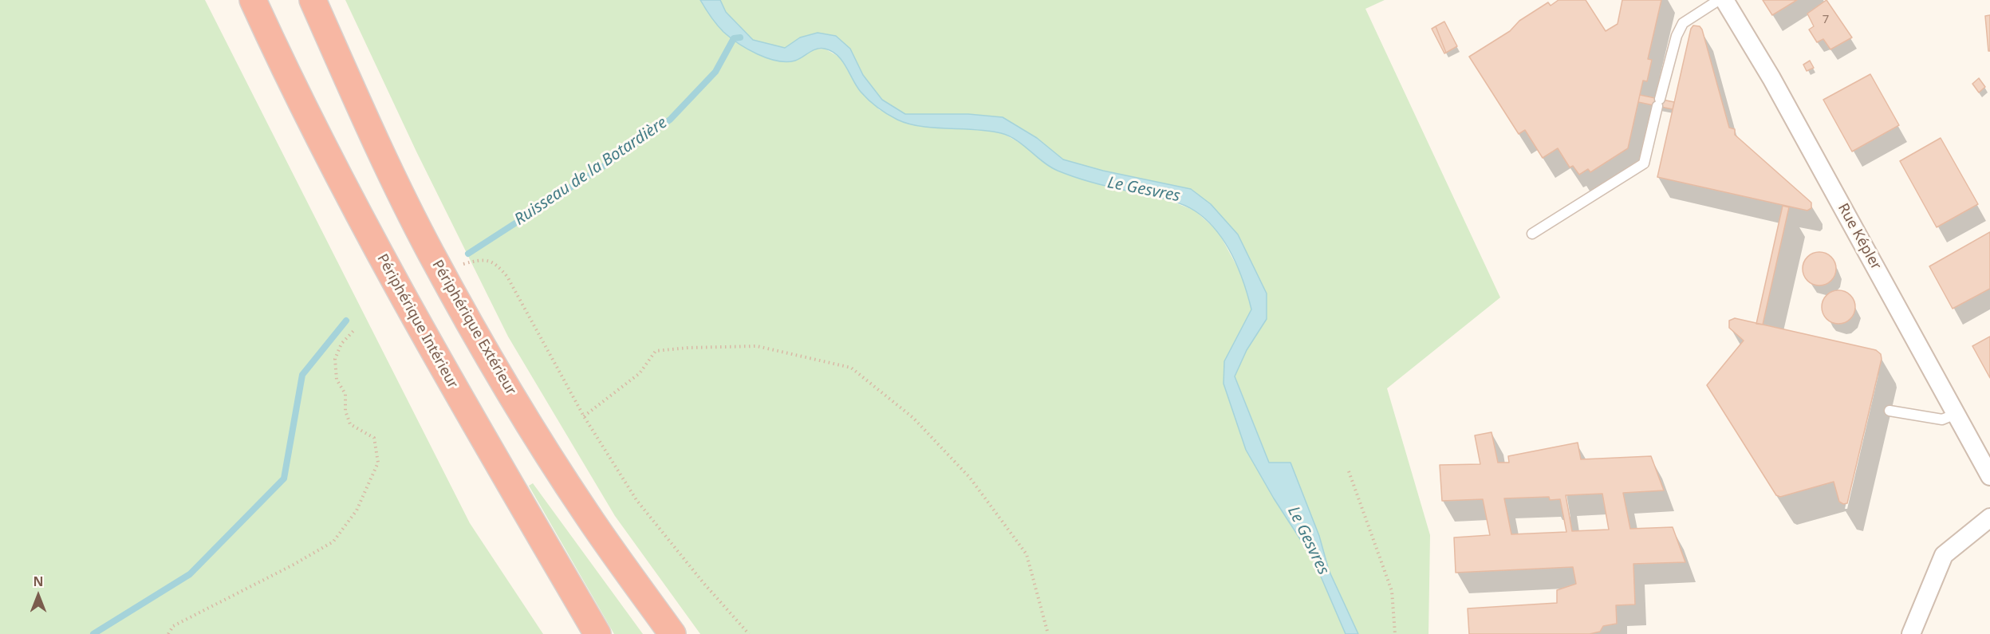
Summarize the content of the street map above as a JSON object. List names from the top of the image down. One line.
{"streets":{"highway":["Périphérique Intérieur","Périphérique Extérieur"],"street":["Rue Képler"]},"water":["Ruisseau de la Botardière","Le Gesvres"],"house_numbers":["7"],"north":"top"}
